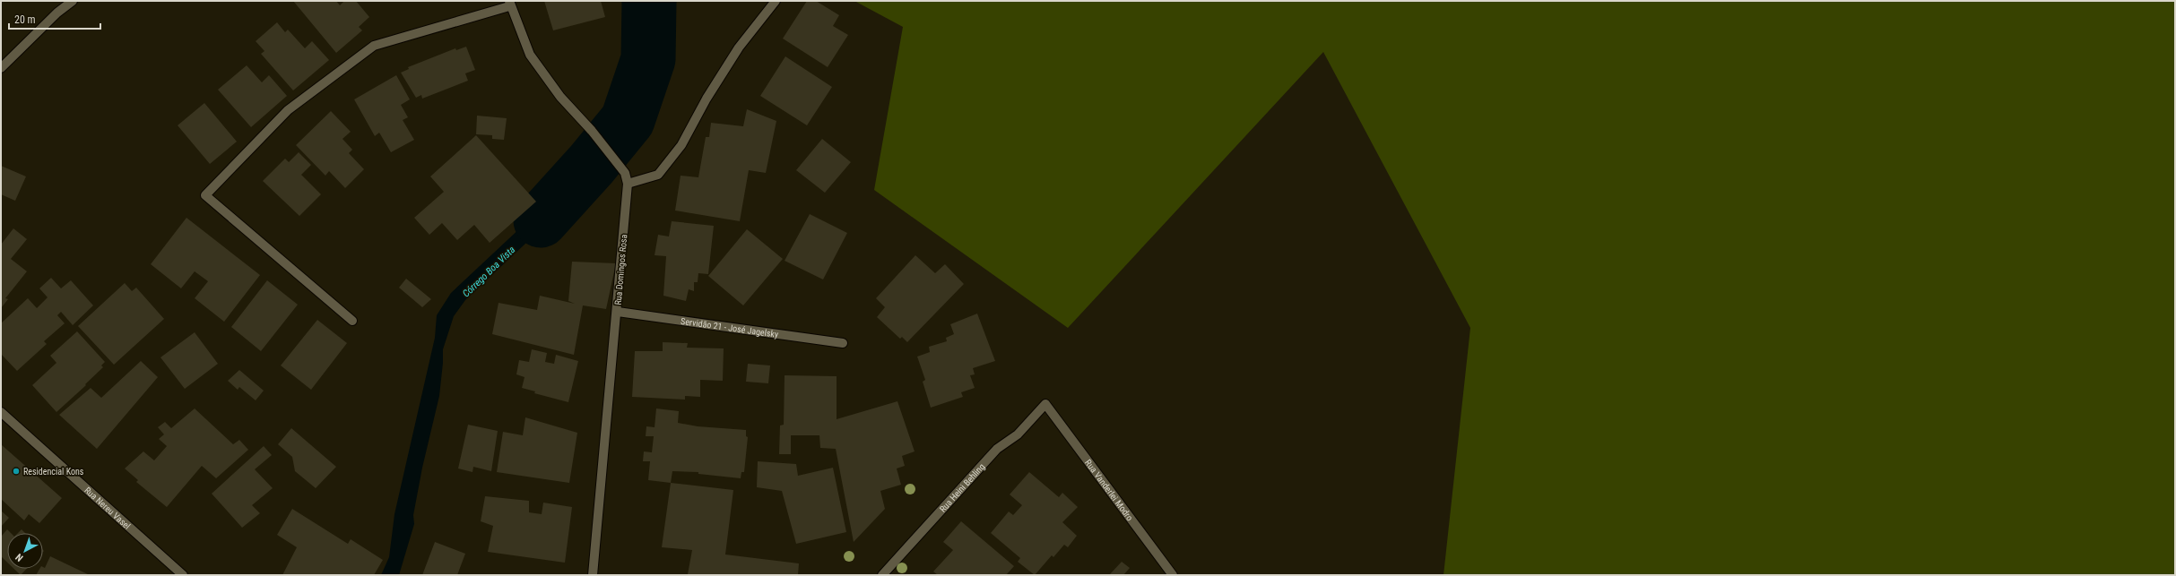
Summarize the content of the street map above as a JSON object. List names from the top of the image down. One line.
{"streets":{"street":["Rua Domingos Rosa","Servidão 21 - José Jagelsky","Rua Heini Behling","Rua Vanderlei Modro","Rua Nereu Vasel"]},"crossings":[["Rua Domingos Rosa","Servidão 21 - José Jagelsky"],["Rua Heini Behling","Rua Vanderlei Modro"]],"water":["Córrego Boa Vista"],"places":["Residencial Kons"],"scale_bar":"20 m","north":"bottom left"}
